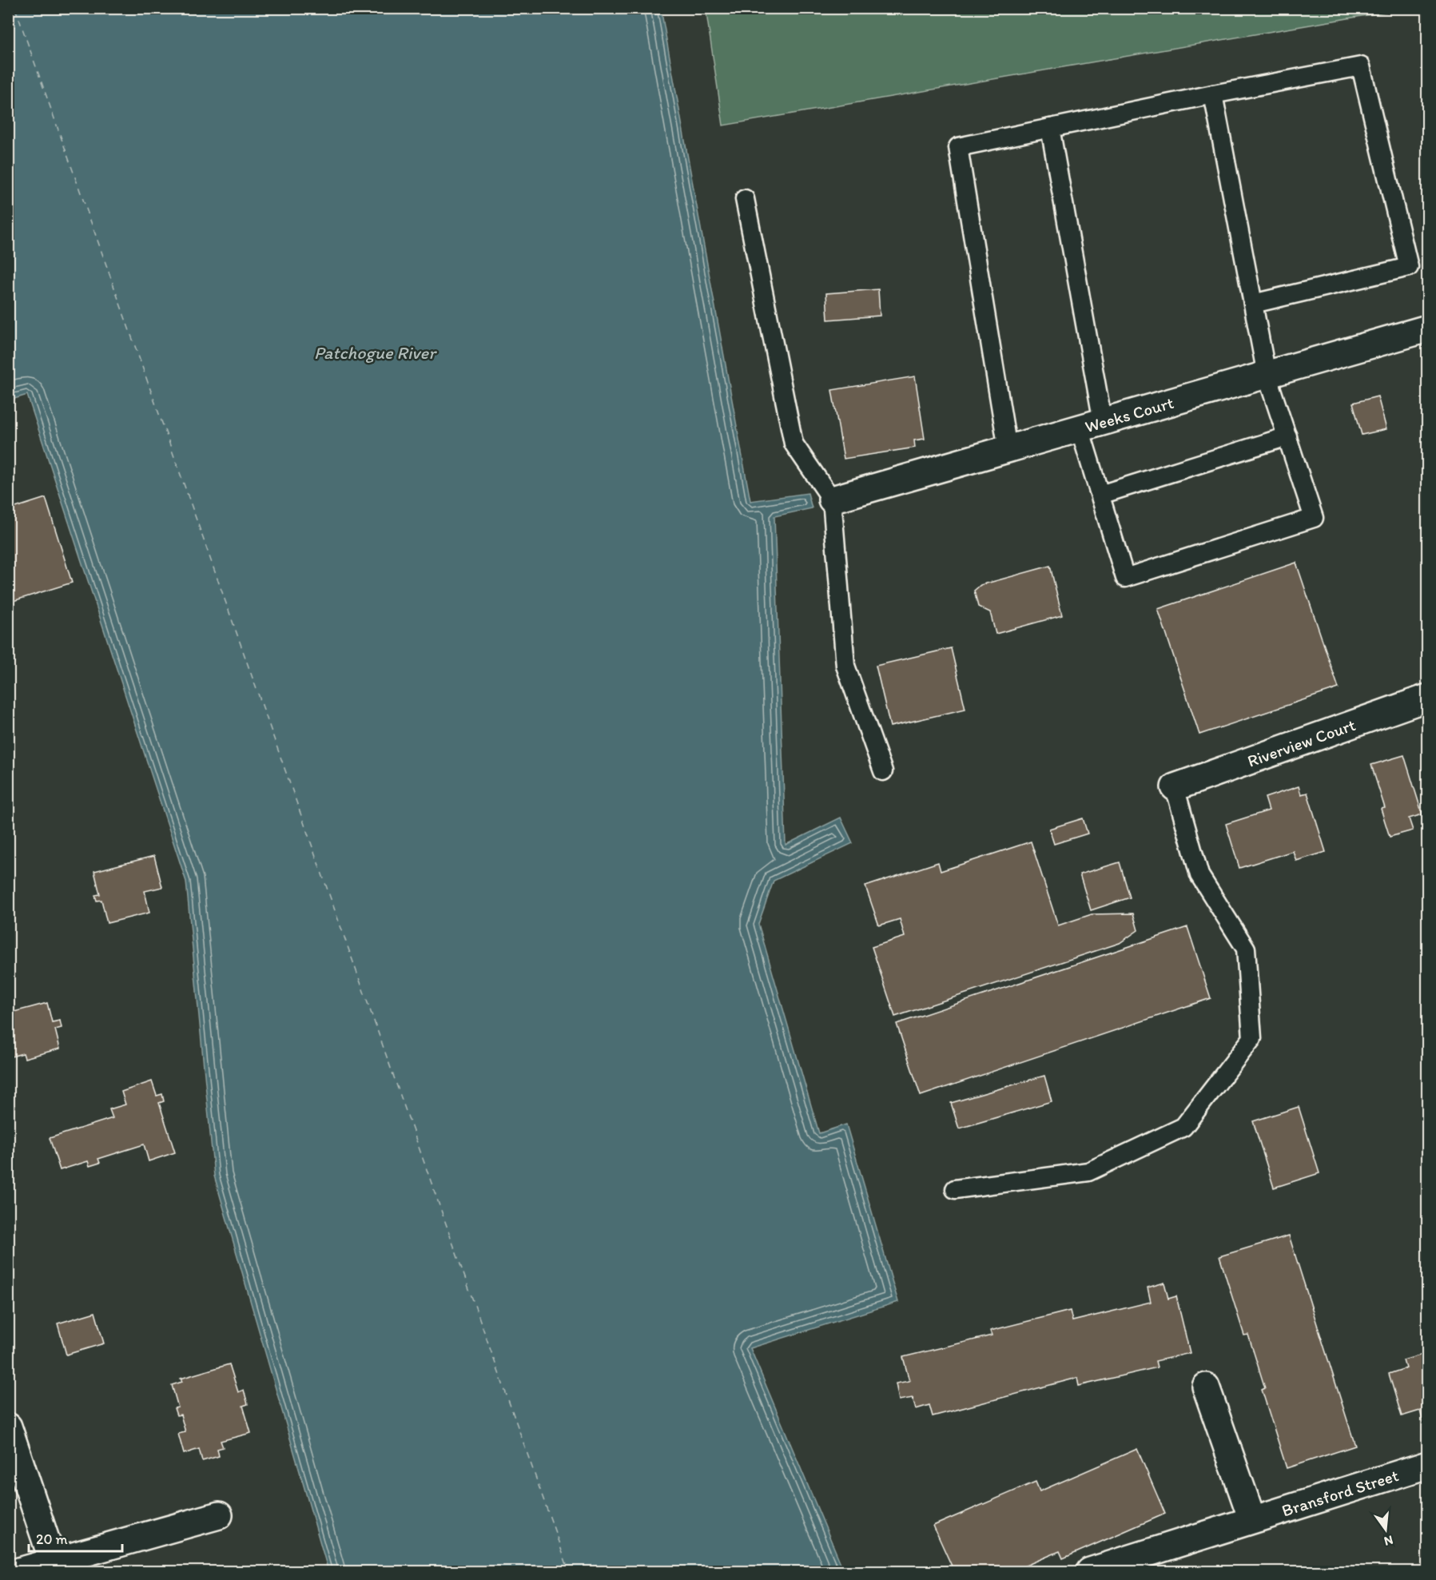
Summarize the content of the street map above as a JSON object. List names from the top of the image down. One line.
{"streets":{"street":["Weeks Court","Riverview Court","Bransford Street"]},"water":["Patchogue River"],"scale_bar":"20 m","north":"bottom"}
